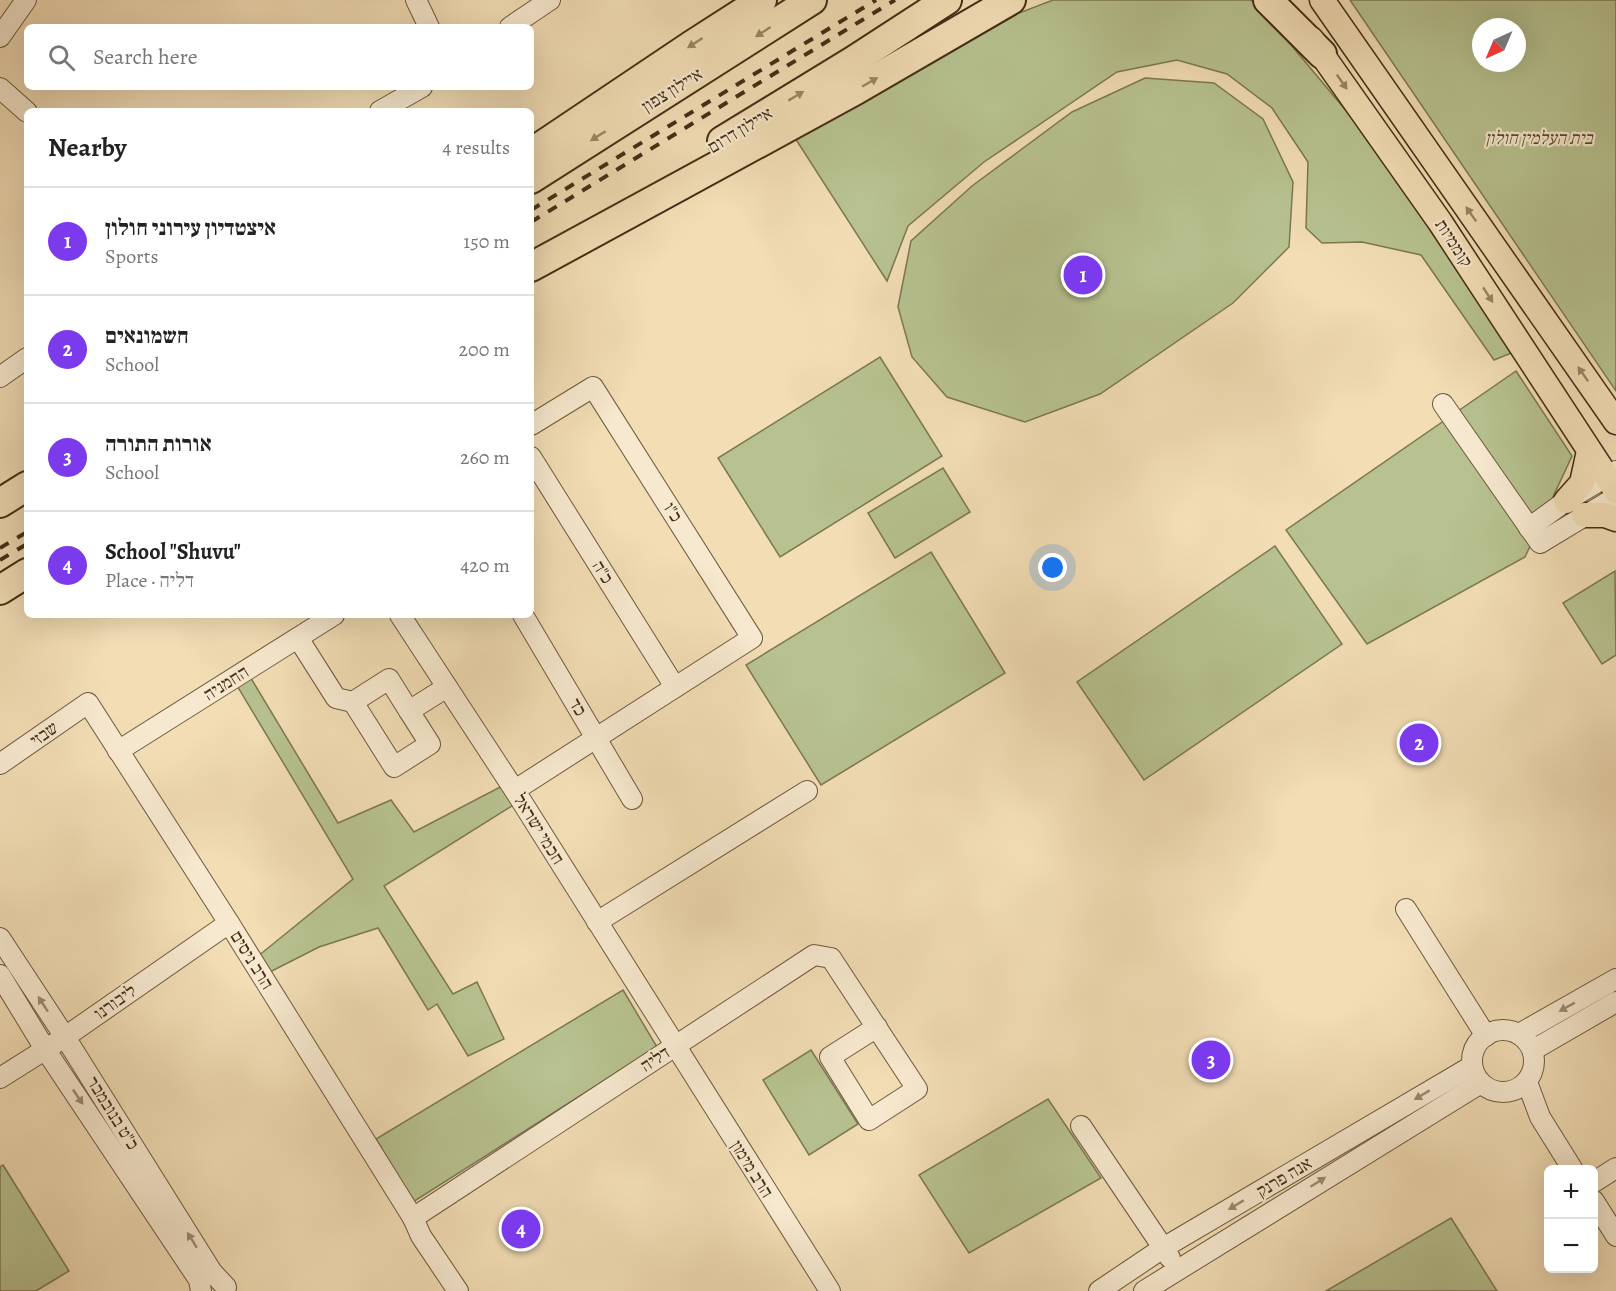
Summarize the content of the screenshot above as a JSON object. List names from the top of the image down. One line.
{"streets":{"highway":["איילון צפון","איילון דרום"],"main road":["קוממיות"],"street":["כ\"ו","כ\"ה","החמניה","כד","שבזי","חכמי ישראל","הרב ניסים","ליבורנו","דליה","כ\"ט בנובמבר","הרב מימון","אנה פרנק"]},"crossings":[["כ\"ו","כ\"ה"],["החמניה","הרב ניסים"],["שבזי","הרב ניסים"],["חכמי ישראל","דליה"],["חכמי ישראל","הרב מימון"],["הרב ניסים","ליבורנו"],["הרב ניסים","דליה"],["ליבורנו","כ\"ט בנובמבר"],["דליה","הרב מימון"]],"parks":["בית העלמין חולון"],"north":"bottom left","page":{"search":"Search here","heading":["Nearby","4 results"],"list":[{"mark":"1","name":"איצטדיון עירוני חולון","note":"Sports","value":"150 m"},{"mark":"2","name":"חשמונאים","note":"School","value":"200 m"},{"mark":"3","name":"אורות התורה","note":"School","value":"260 m"},{"mark":"4","name":"School \"Shuvu\"","note":"Place · דליה","value":"420 m"}],"pins":["1","2","3","4"],"map_buttons":["+","−"]}}
